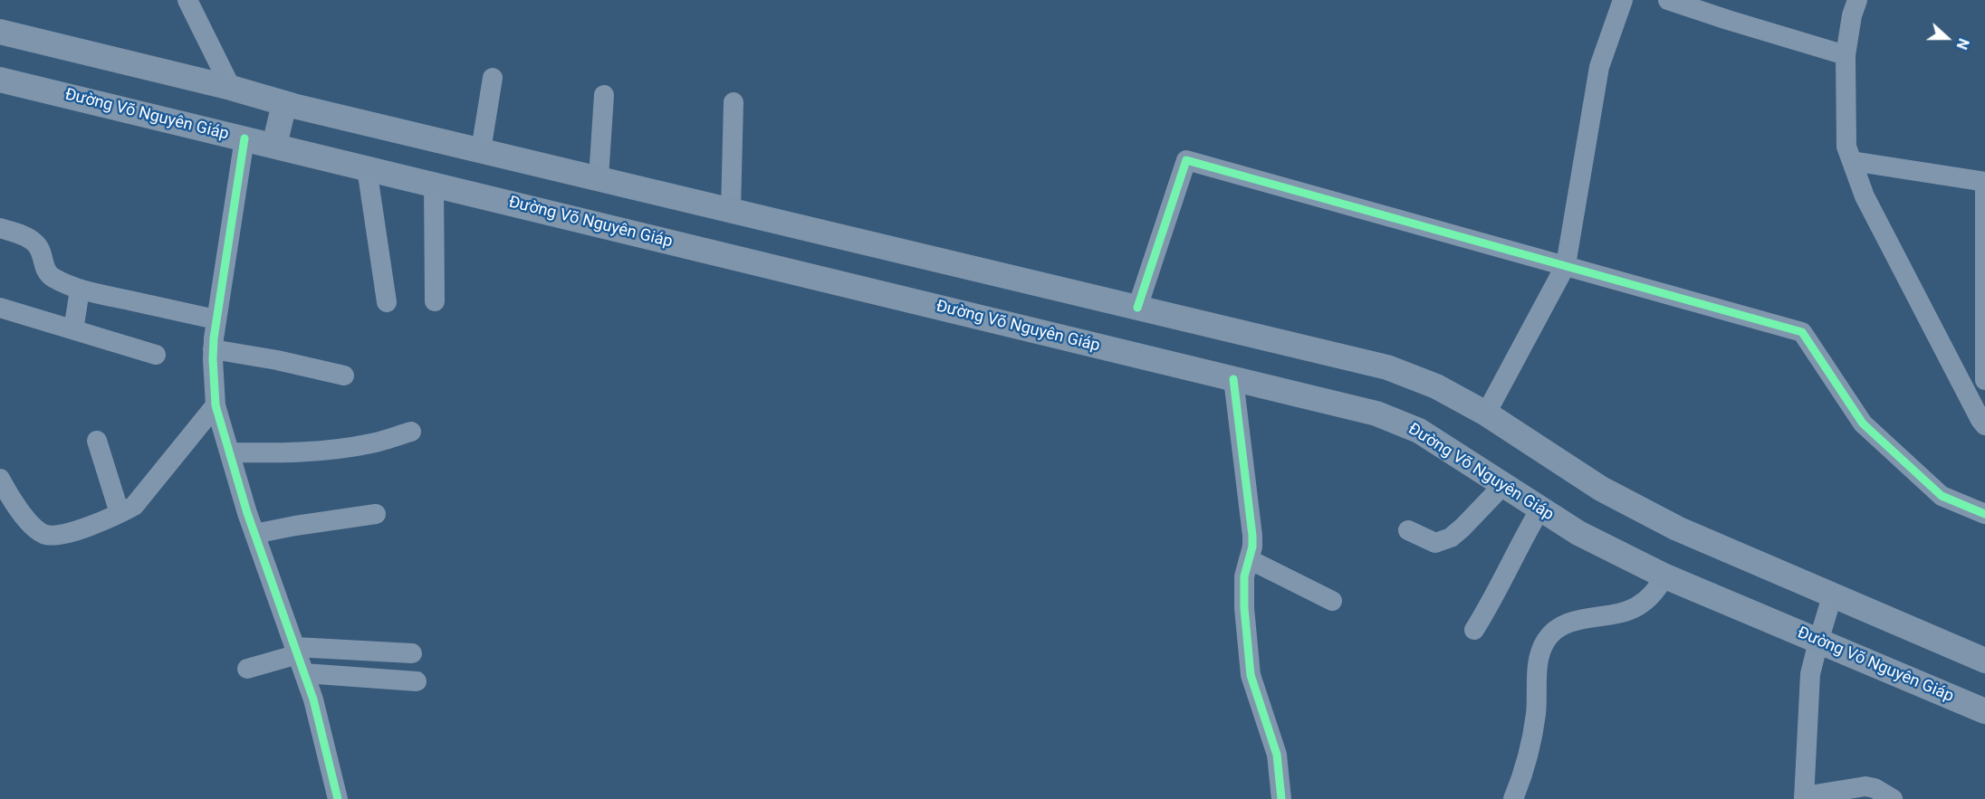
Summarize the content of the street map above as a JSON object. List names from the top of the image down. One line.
{"streets":{"main road":["Đường Võ Nguyên Giáp"]},"north":"right"}
